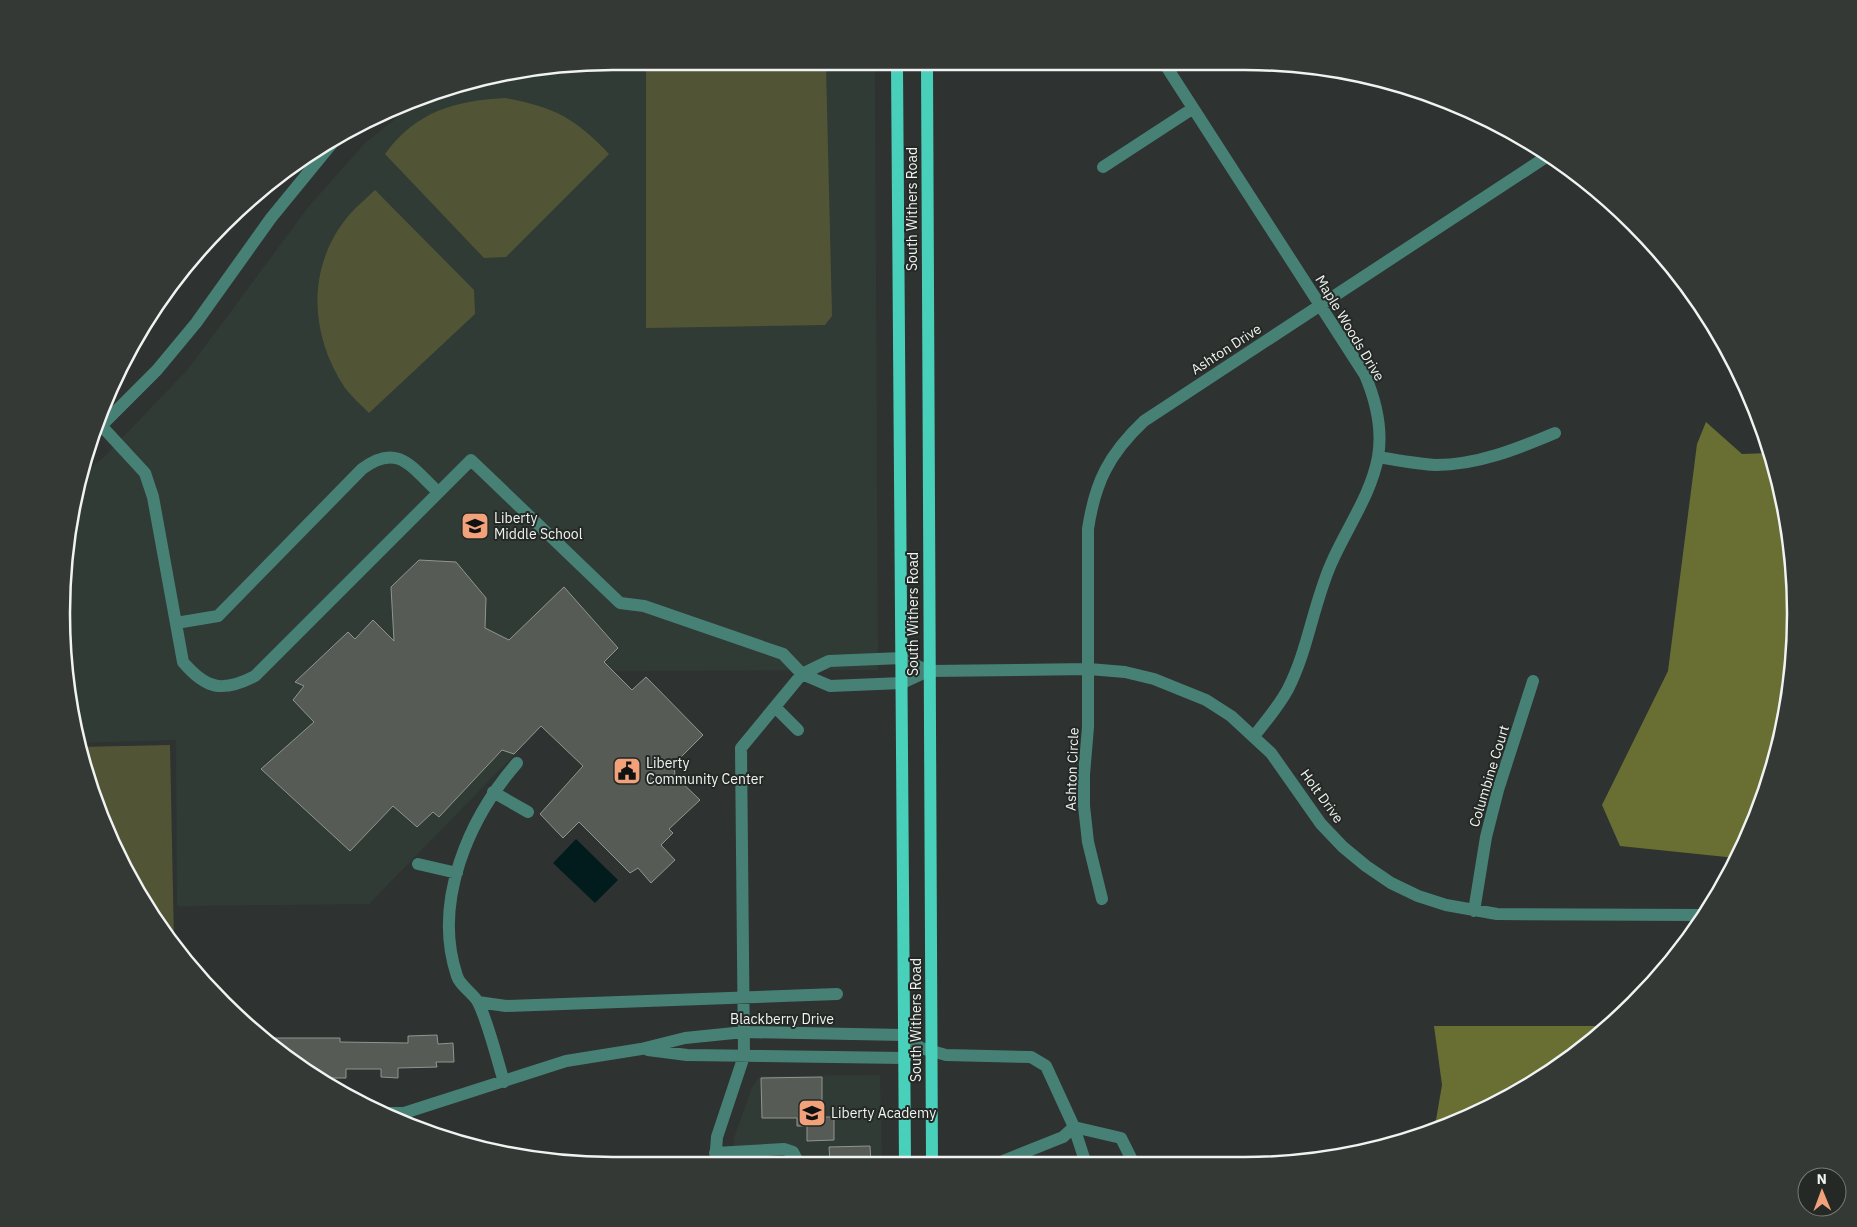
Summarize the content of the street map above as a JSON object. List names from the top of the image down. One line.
{"streets":{"main road":["South Withers Road"],"street":["Maple Woods Drive","Ashton Drive","Ashton Circle","Columbine Court","Holt Drive","Blackberry Drive"]},"crossings":[["South Withers Road","Holt Drive"],["South Withers Road","Blackberry Drive"],["Maple Woods Drive","Ashton Drive"],["Maple Woods Drive","Holt Drive"],["Ashton Drive","Ashton Circle"],["Ashton Drive","Holt Drive"],["Ashton Circle","Holt Drive"],["Columbine Court","Holt Drive"]],"places":{"school or university":["Liberty Middle School","Liberty Academy"],"public building":["Liberty Community Center"]},"north":"top"}
